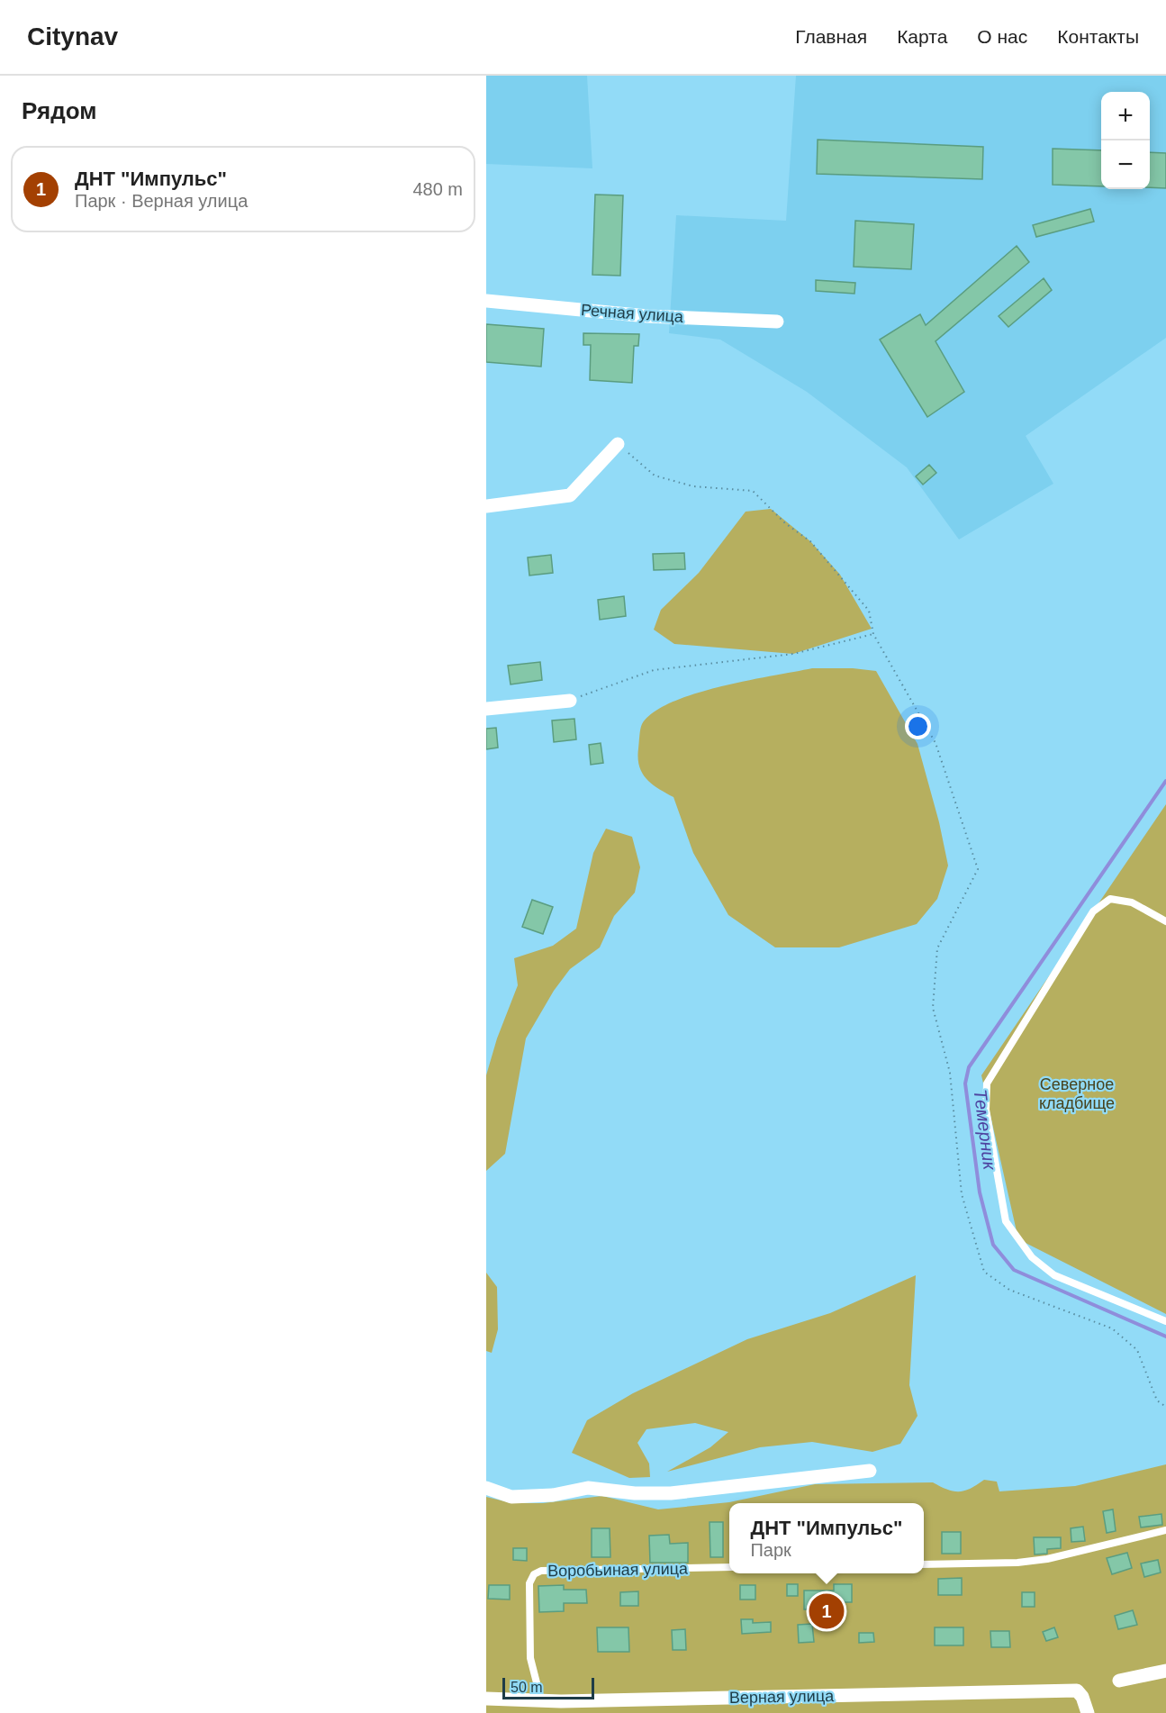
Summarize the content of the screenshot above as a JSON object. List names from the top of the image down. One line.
{"streets":{"street":["Речная улица","Верная улица"],"lane":["Воробьиная улица"]},"crossings":[["Воробьиная улица","Верная улица"]],"water":["Темерник"],"parks":["Северное кладбище"],"scale_bar":"50 m","page":{"header":"Citynav","nav":["Главная","Карта","О нас","Контакты"],"heading":"Рядом","map_buttons":["+","−"],"list":[{"mark":"1","name":"ДНТ \"Импульс\"","note":"Парк · Верная улица","value":"480 m"}],"popup":["ДНТ \"Импульс\"","Парк"],"pins":"1","scale":"50 m"}}
